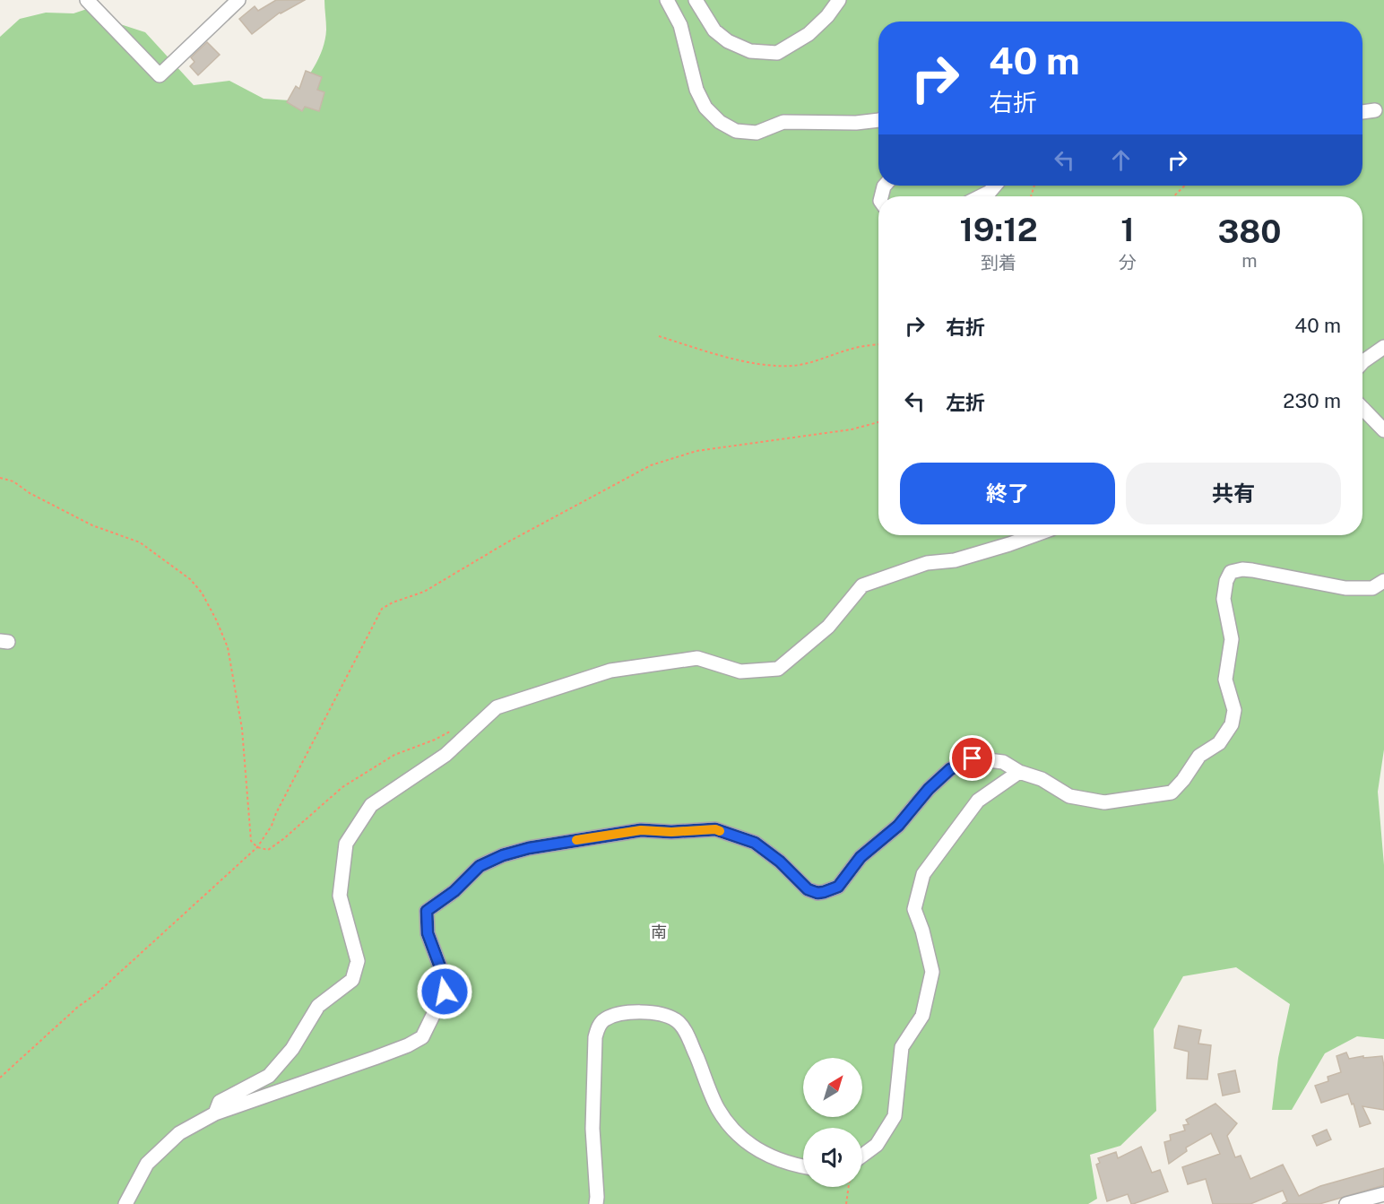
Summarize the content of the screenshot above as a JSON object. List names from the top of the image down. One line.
{"districts":["南"],"north":"top right","page":{"turn":["40 m","右折"],"eta":["19:12","到着","1","分","380","m"],"list":[{"name":"右折","value":"40 m"},{"name":"左折","value":"230 m"}],"buttons":["終了","共有"]}}
